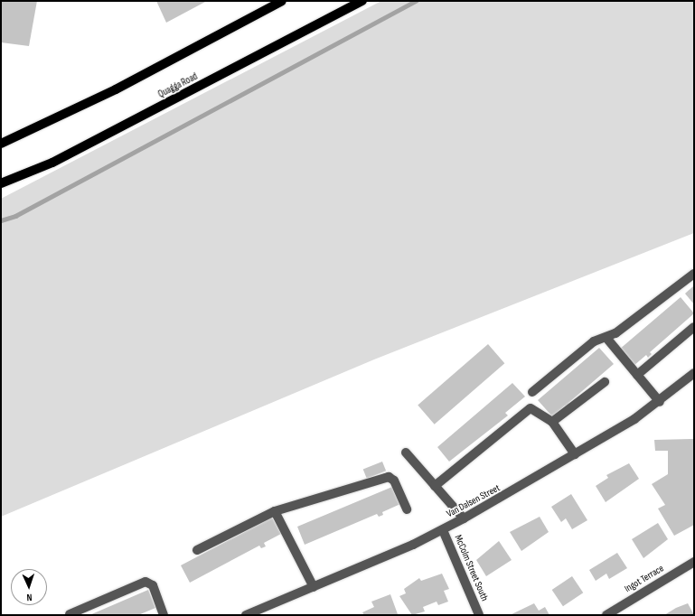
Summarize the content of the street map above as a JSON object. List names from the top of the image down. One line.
{"streets":{"main road":["Quagga Road"],"street":["Van Dalsen Street","McColm Street South","Ingot Terrace"]},"crossings":[["Van Dalsen Street","McColm Street South"]],"north":"bottom"}
